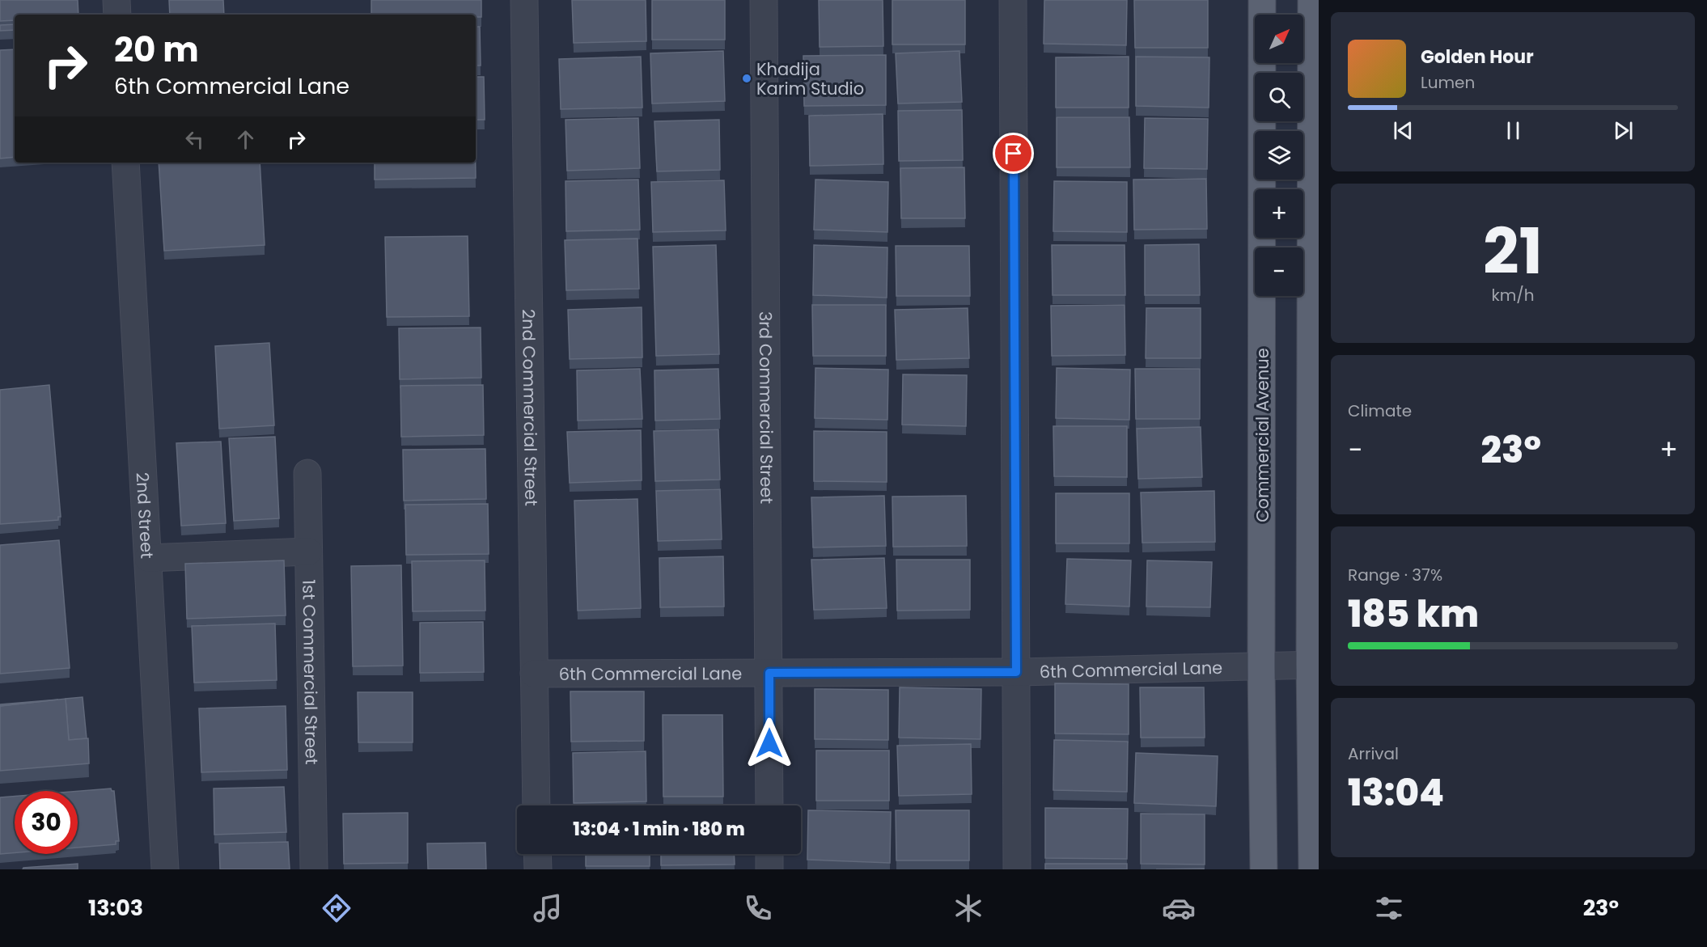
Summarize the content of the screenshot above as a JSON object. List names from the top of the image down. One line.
{"streets":{"main road":["Commercial Avenue"],"street":["2nd Commercial Street","3rd Commercial Street","2nd Street","6th Commercial Lane","1st Commercial Street"]},"crossings":[["2nd Commercial Street","6th Commercial Lane"],["3rd Commercial Street","6th Commercial Lane"],["Commercial Avenue","6th Commercial Lane"]],"places":["Khadija Karim Studio"],"north":"top right","page":{"map_buttons":["+","−"],"turn":["20 m","6th Commercial Lane"],"song":["Golden Hour","Lumen"],"tile":[["21","km/h"],"Climate",["Range · 37%","185 km"],["Arrival","13:04"]],"heat":["−","23°","+"],"limit":"30","trip":"13:04 · 1 min · 180 m","tabs":["13:03","23°"]}}
